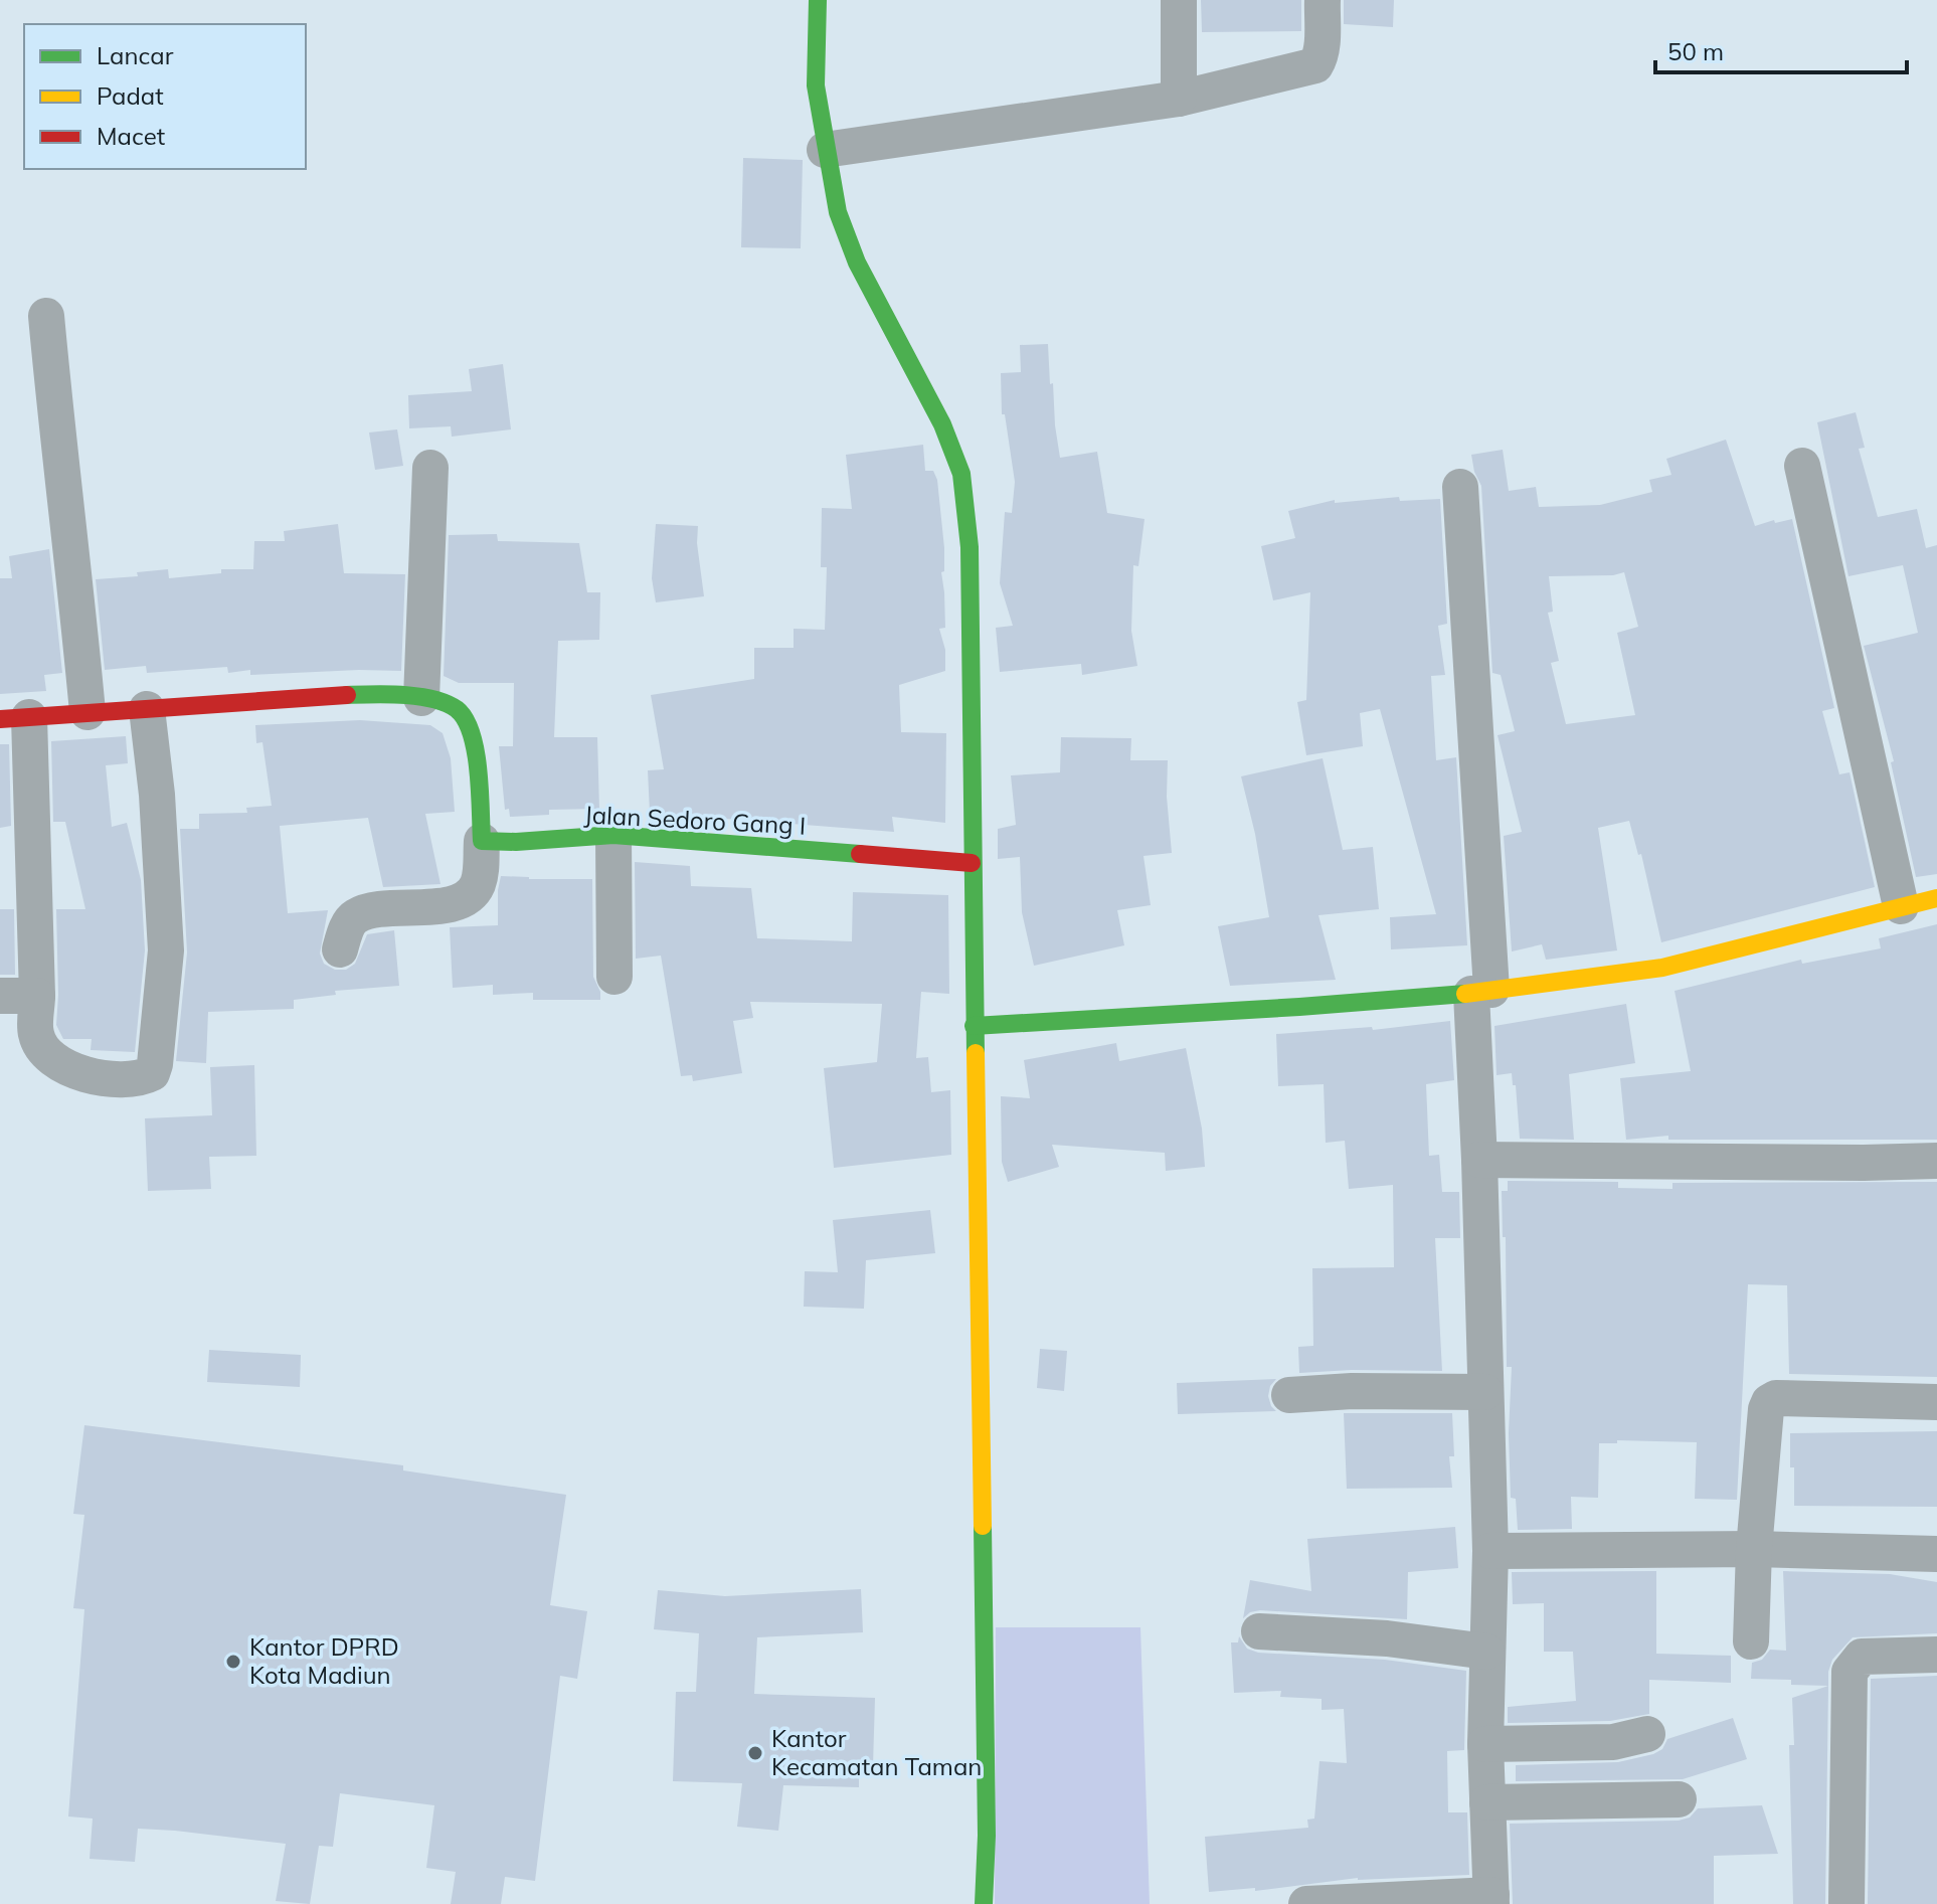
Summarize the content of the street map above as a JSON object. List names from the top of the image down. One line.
{"streets":{"street":["Jalan Sedoro Gang I"]},"places":["Kantor DPRD Kota Madiun","Kantor Kecamatan Taman"],"legend":["Lancar","Padat","Macet"],"scale_bar":"50 m"}
